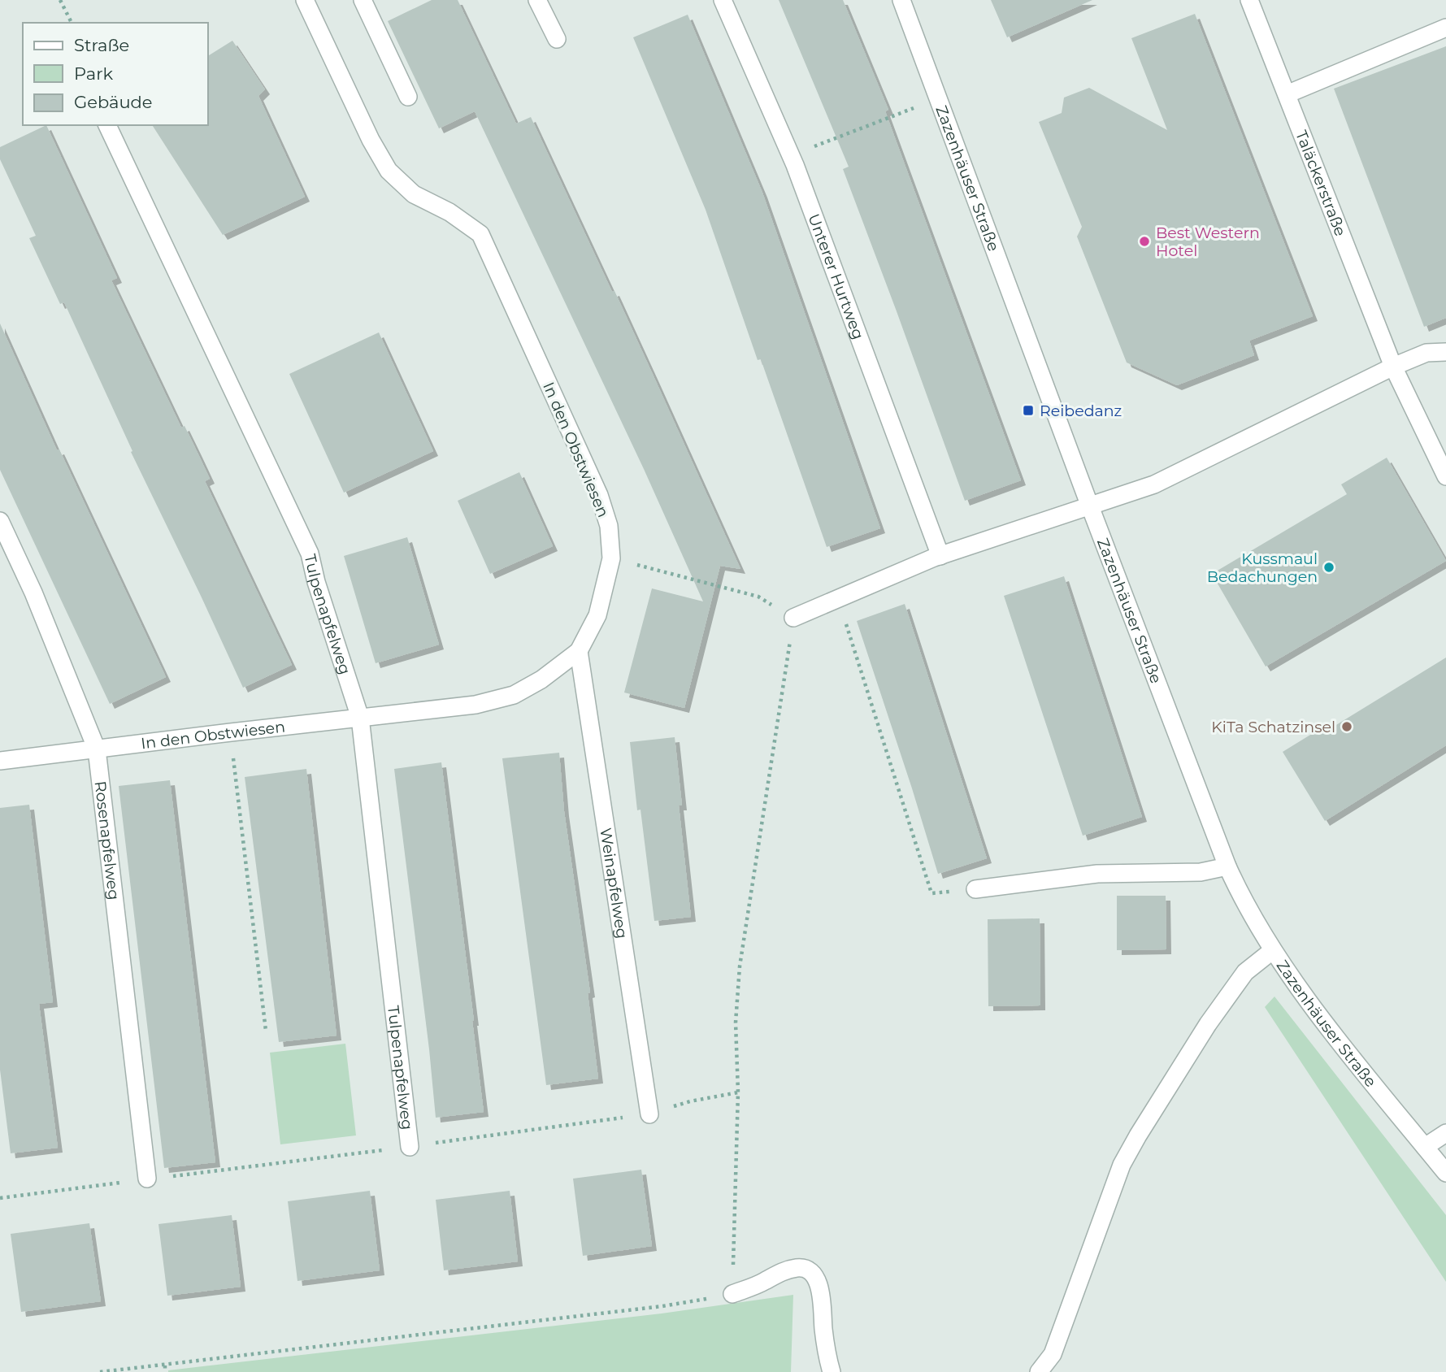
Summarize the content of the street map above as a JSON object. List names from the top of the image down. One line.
{"streets":{"street":["Zazenhäuser Straße","Taläckerstraße","Unterer Hurtweg","In den Obstwiesen","Tulpenapfelweg","Rosenapfelweg","Weinapfelweg"]},"crossings":[["In den Obstwiesen","Tulpenapfelweg"],["In den Obstwiesen","Rosenapfelweg"],["In den Obstwiesen","Weinapfelweg"]],"places":{"other":["Best Western Hotel","Kussmaul Bedachungen","KiTa Schatzinsel"],"transit":["Reibedanz"]},"legend":["Straße","Park","Gebäude"]}
